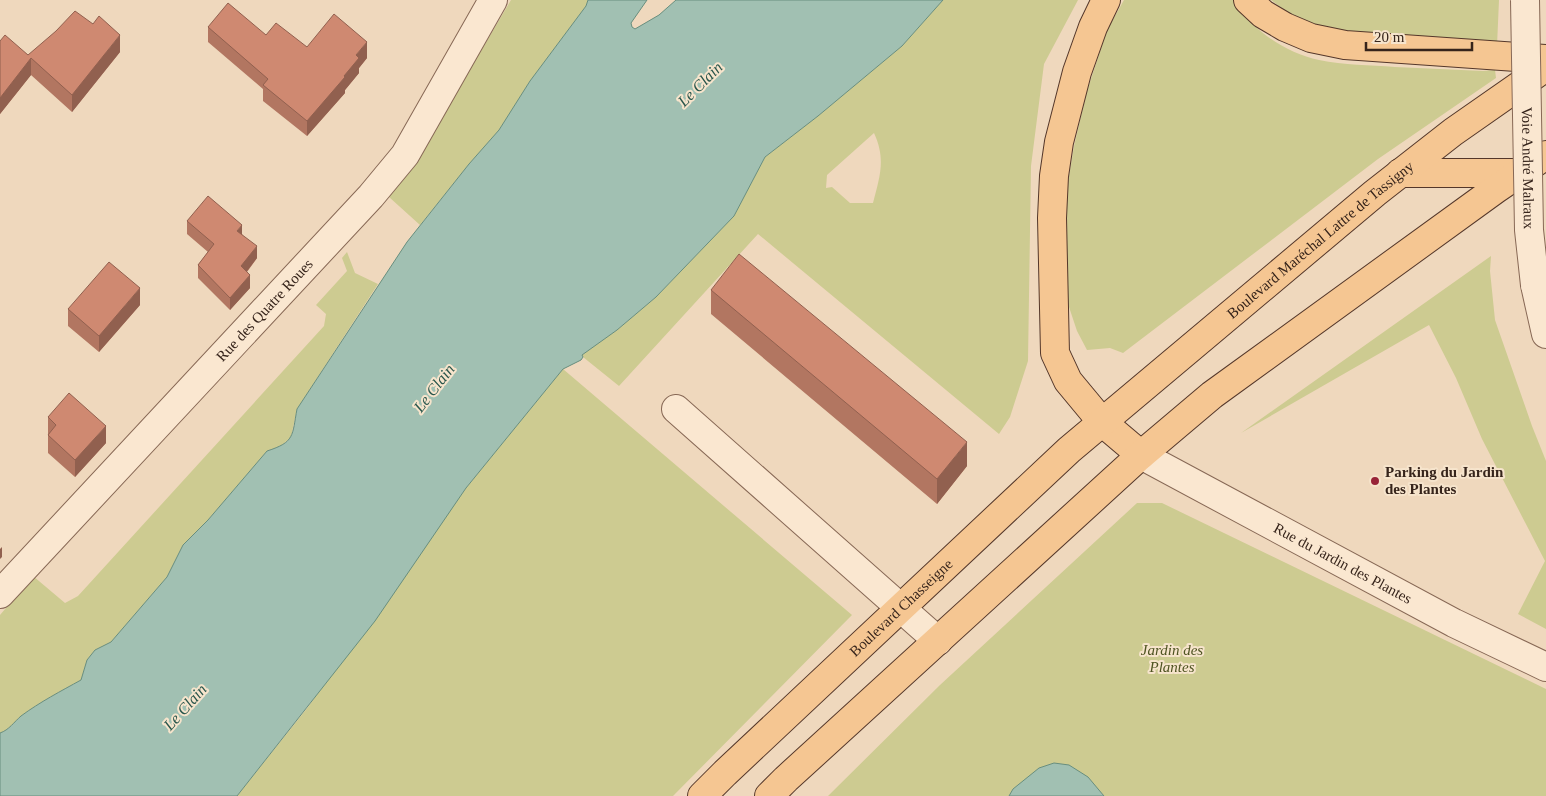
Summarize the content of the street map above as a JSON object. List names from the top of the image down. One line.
{"streets":{"main road":["Boulevard Maréchal Lattre de Tassigny","Boulevard Chasseigne"],"street":["Voie André Malraux","Rue des Quatre Roues","Rue du Jardin des Plantes"]},"crossings":[["Boulevard Maréchal Lattre de Tassigny","Boulevard Chasseigne"]],"water":["Le Clain"],"parks":["Jardin des Plantes"],"places":["Parking du Jardin des Plantes"],"scale_bar":"20 m"}
